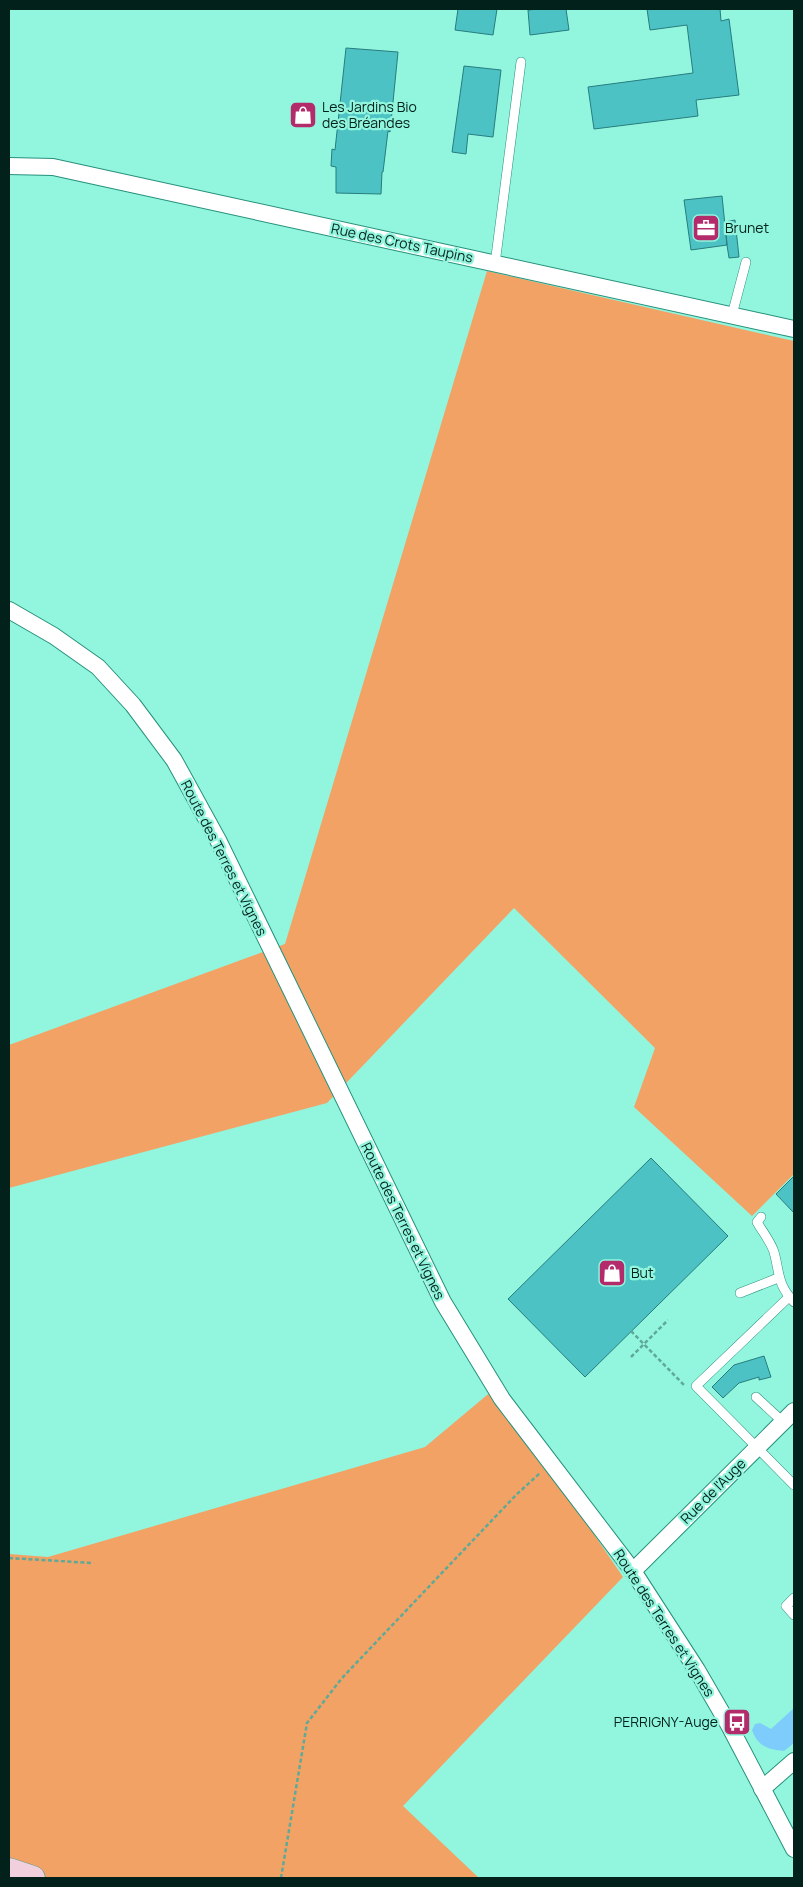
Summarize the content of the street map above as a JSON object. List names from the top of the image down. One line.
{"streets":{"street":["Rue des Crots Taupins","Route des Terres et Vignes","Rue de l'Auge"]},"crossings":[["Route des Terres et Vignes","Rue de l'Auge"]],"places":{"shop":["Les Jardins Bio des Bréandes","But"],"office":["Brunet"],"bus stop":["PERRIGNY-Auge"]}}
